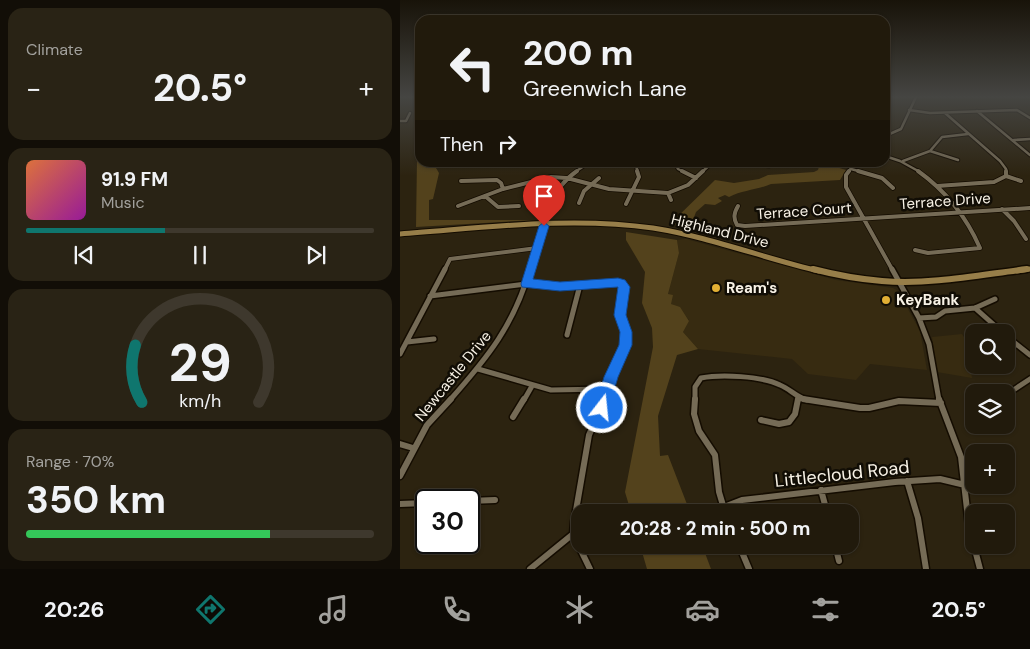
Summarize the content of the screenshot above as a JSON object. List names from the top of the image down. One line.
{"streets":{"main road":["Highland Drive"],"street":["Terrace Drive","Terrace Court","Newcastle Drive","Littlecloud Road"]},"crossings":[["Terrace Drive","Terrace Court"],["Highland Drive","Newcastle Drive"]],"places":["Ream's","KeyBank"],"page":{"tile":["Climate",["Range · 70%","350 km"]],"turn":["200 m","Greenwich Lane"],"heat":["−","20.5°","+"],"then":"Then","song":["91.9 FM","Music"],"map_buttons":["+","−"],"limit":"30","trip":"20:28 · 2 min · 500 m","tabs":["20:26","20.5°"],"gauge":["29","km/h"]}}
